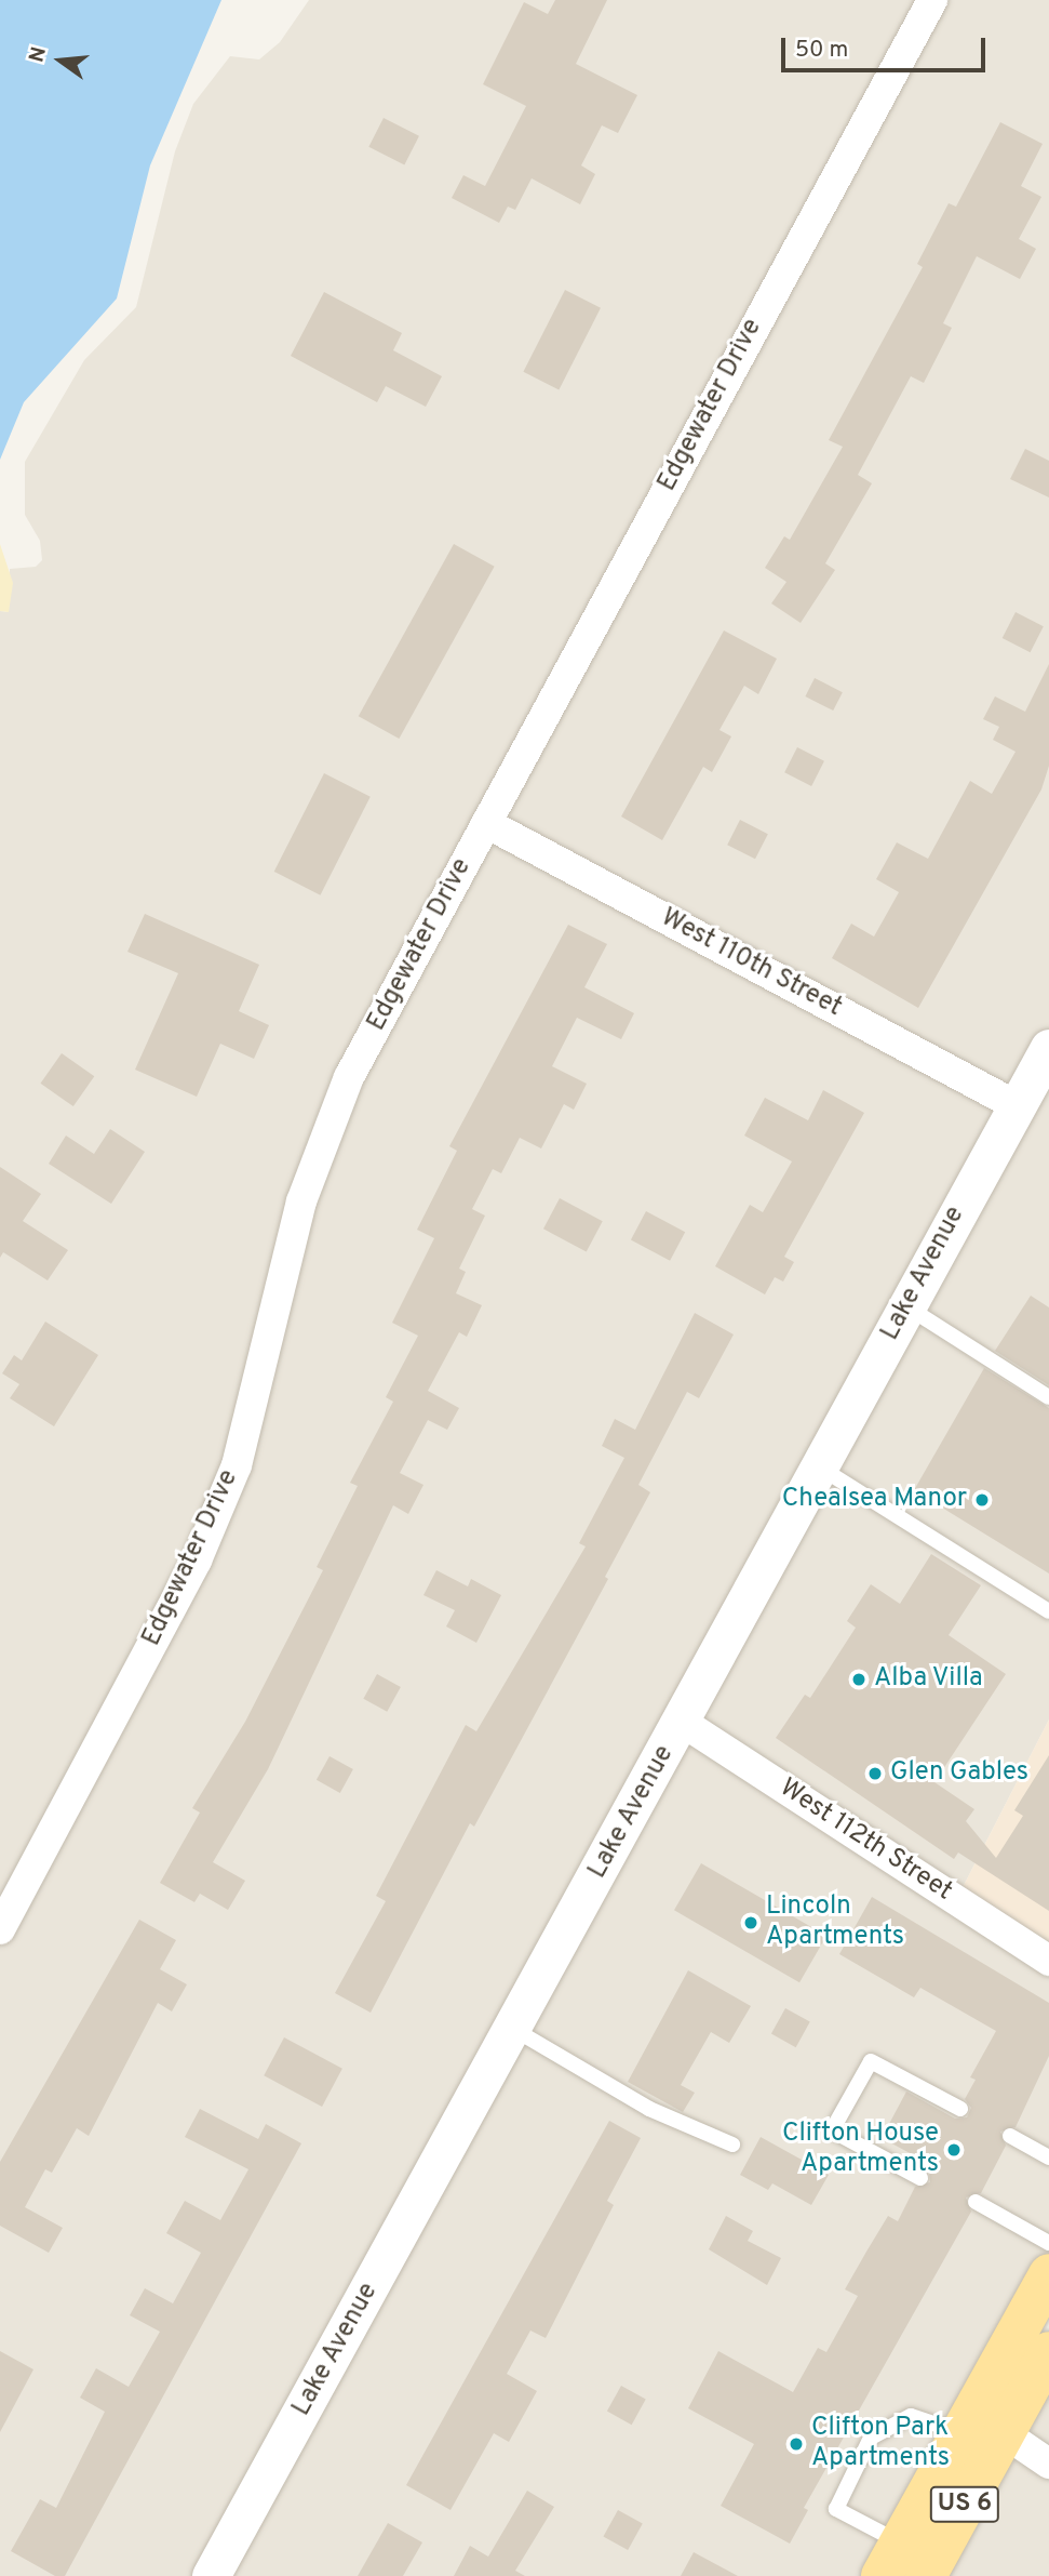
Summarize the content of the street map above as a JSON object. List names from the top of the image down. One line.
{"streets":{"main road":["US 6"],"street":["Edgewater Drive","West 110th Street","Lake Avenue","West 112th Street"]},"crossings":[["Edgewater Drive","West 110th Street"],["West 110th Street","Lake Avenue"],["Lake Avenue","West 112th Street"]],"places":["Chealsea Manor","Alba Villa","Glen Gables","Lincoln Apartments","Clifton House Apartments","Clifton Park Apartments"],"scale_bar":"50 m","north":"left"}
